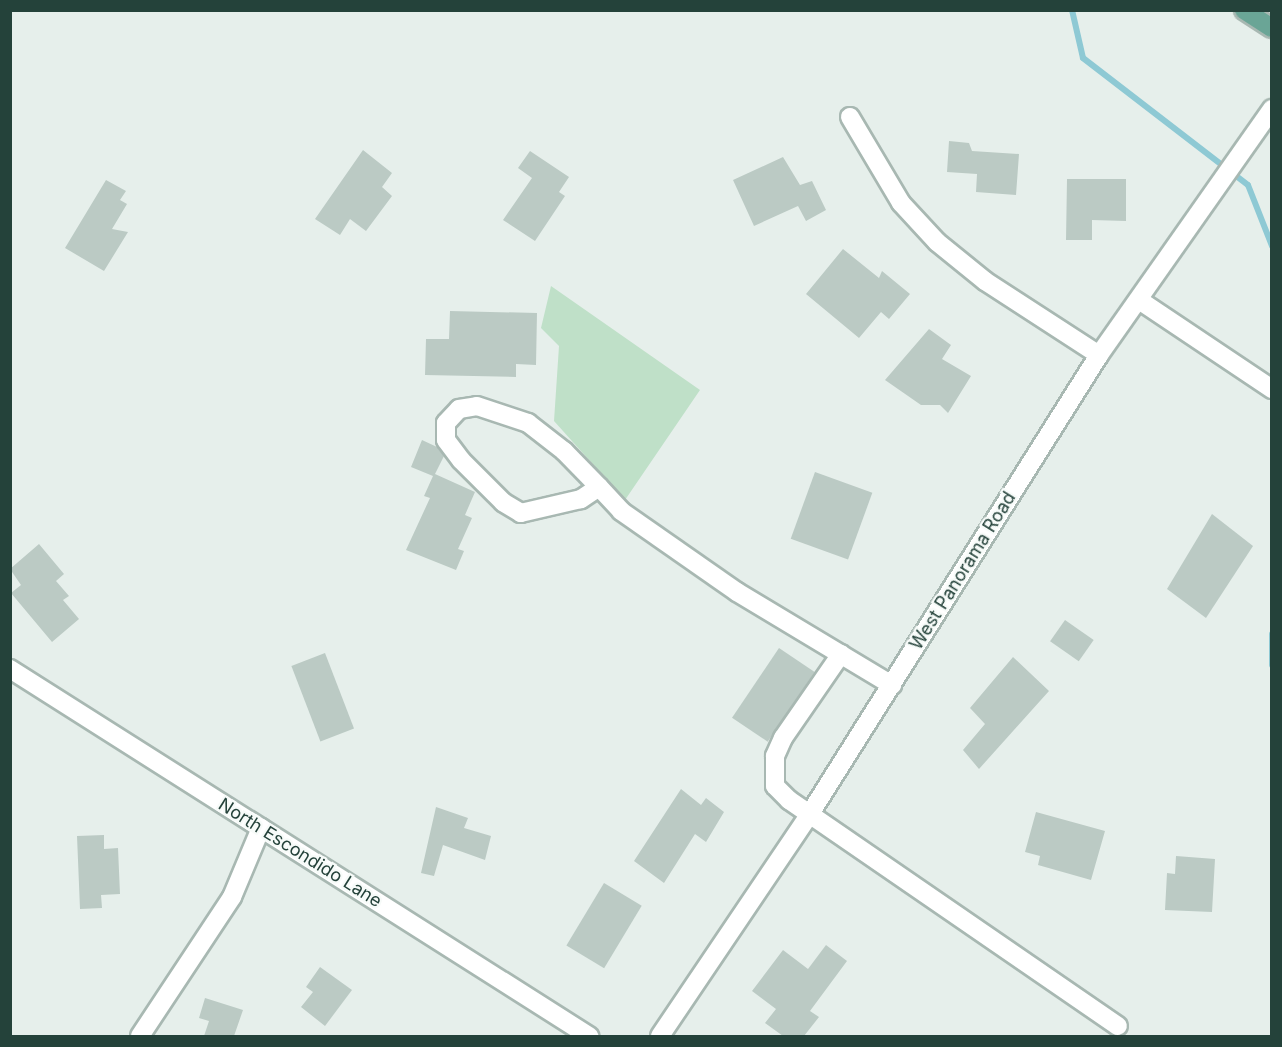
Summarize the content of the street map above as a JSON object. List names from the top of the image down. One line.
{"streets":{"street":["West Panorama Road","North Escondido Lane"]}}
